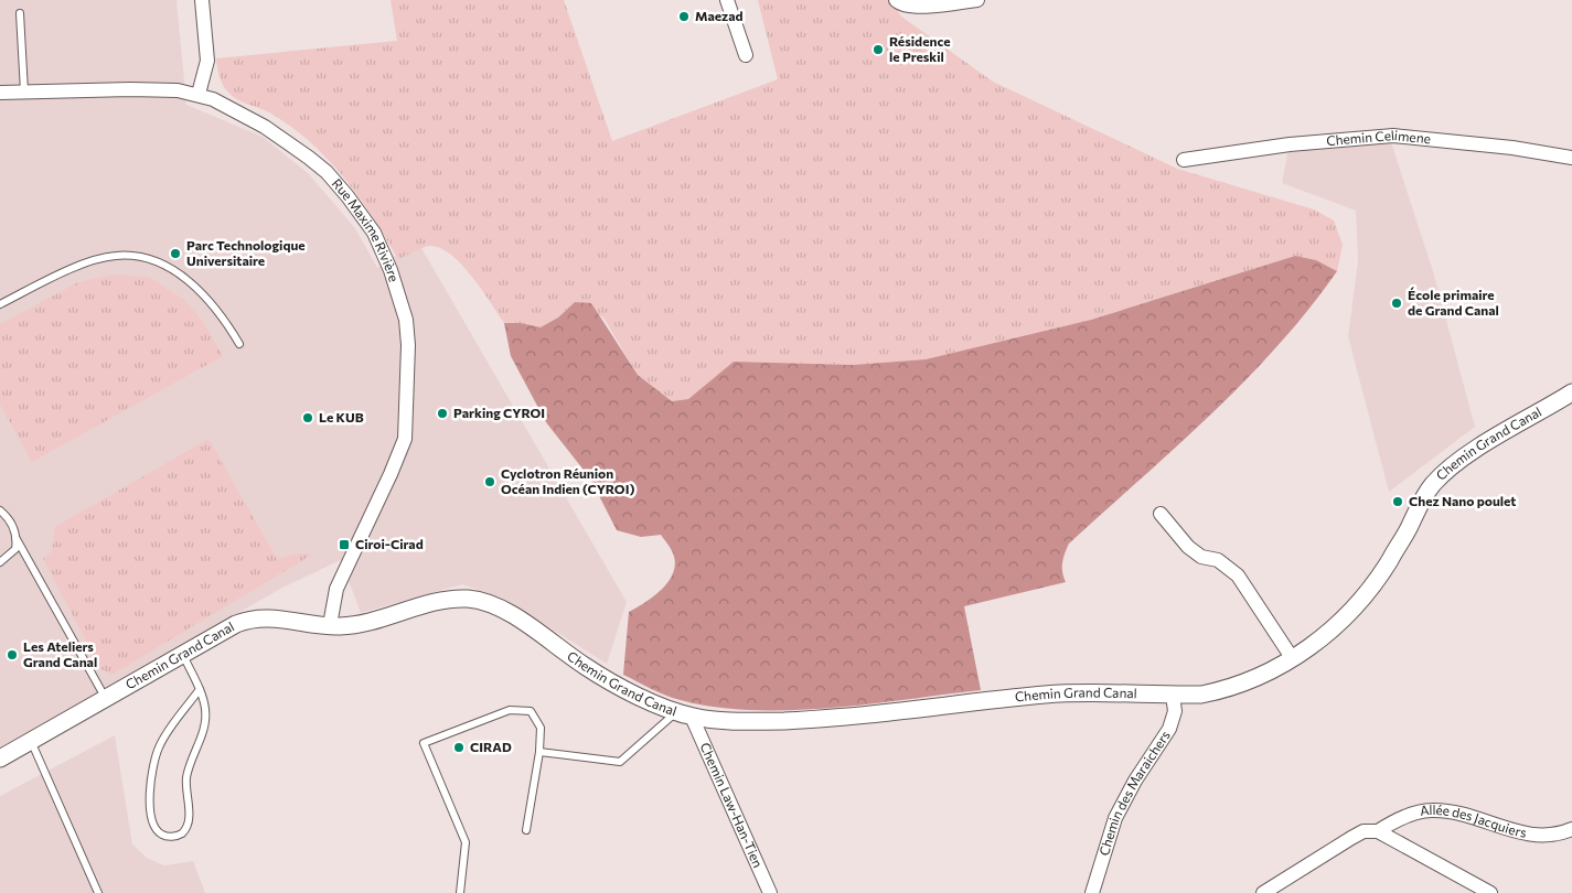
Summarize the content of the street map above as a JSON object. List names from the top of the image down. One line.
{"streets":{"street":["Chemin Celimene","Rue Maxime Rivière","Chemin Grand Canal","Chemin des Maraichers","Chemin Law-Han-Tien","Allée des Jacquiers"]},"crossings":[["Rue Maxime Rivière","Chemin Grand Canal"],["Chemin Grand Canal","Chemin des Maraichers"],["Chemin Grand Canal","Chemin Law-Han-Tien"]],"places":{"other":["Maezad","Résidence le Preskil","Parc Technologique Universitaire","École primaire de Grand Canal","Parking CYROI","Le KUB","Cyclotron Réunion Océan Indien (CYROI)","Chez Nano poulet","Les Ateliers Grand Canal","CIRAD"],"transit":["Ciroi-Cirad"]}}
